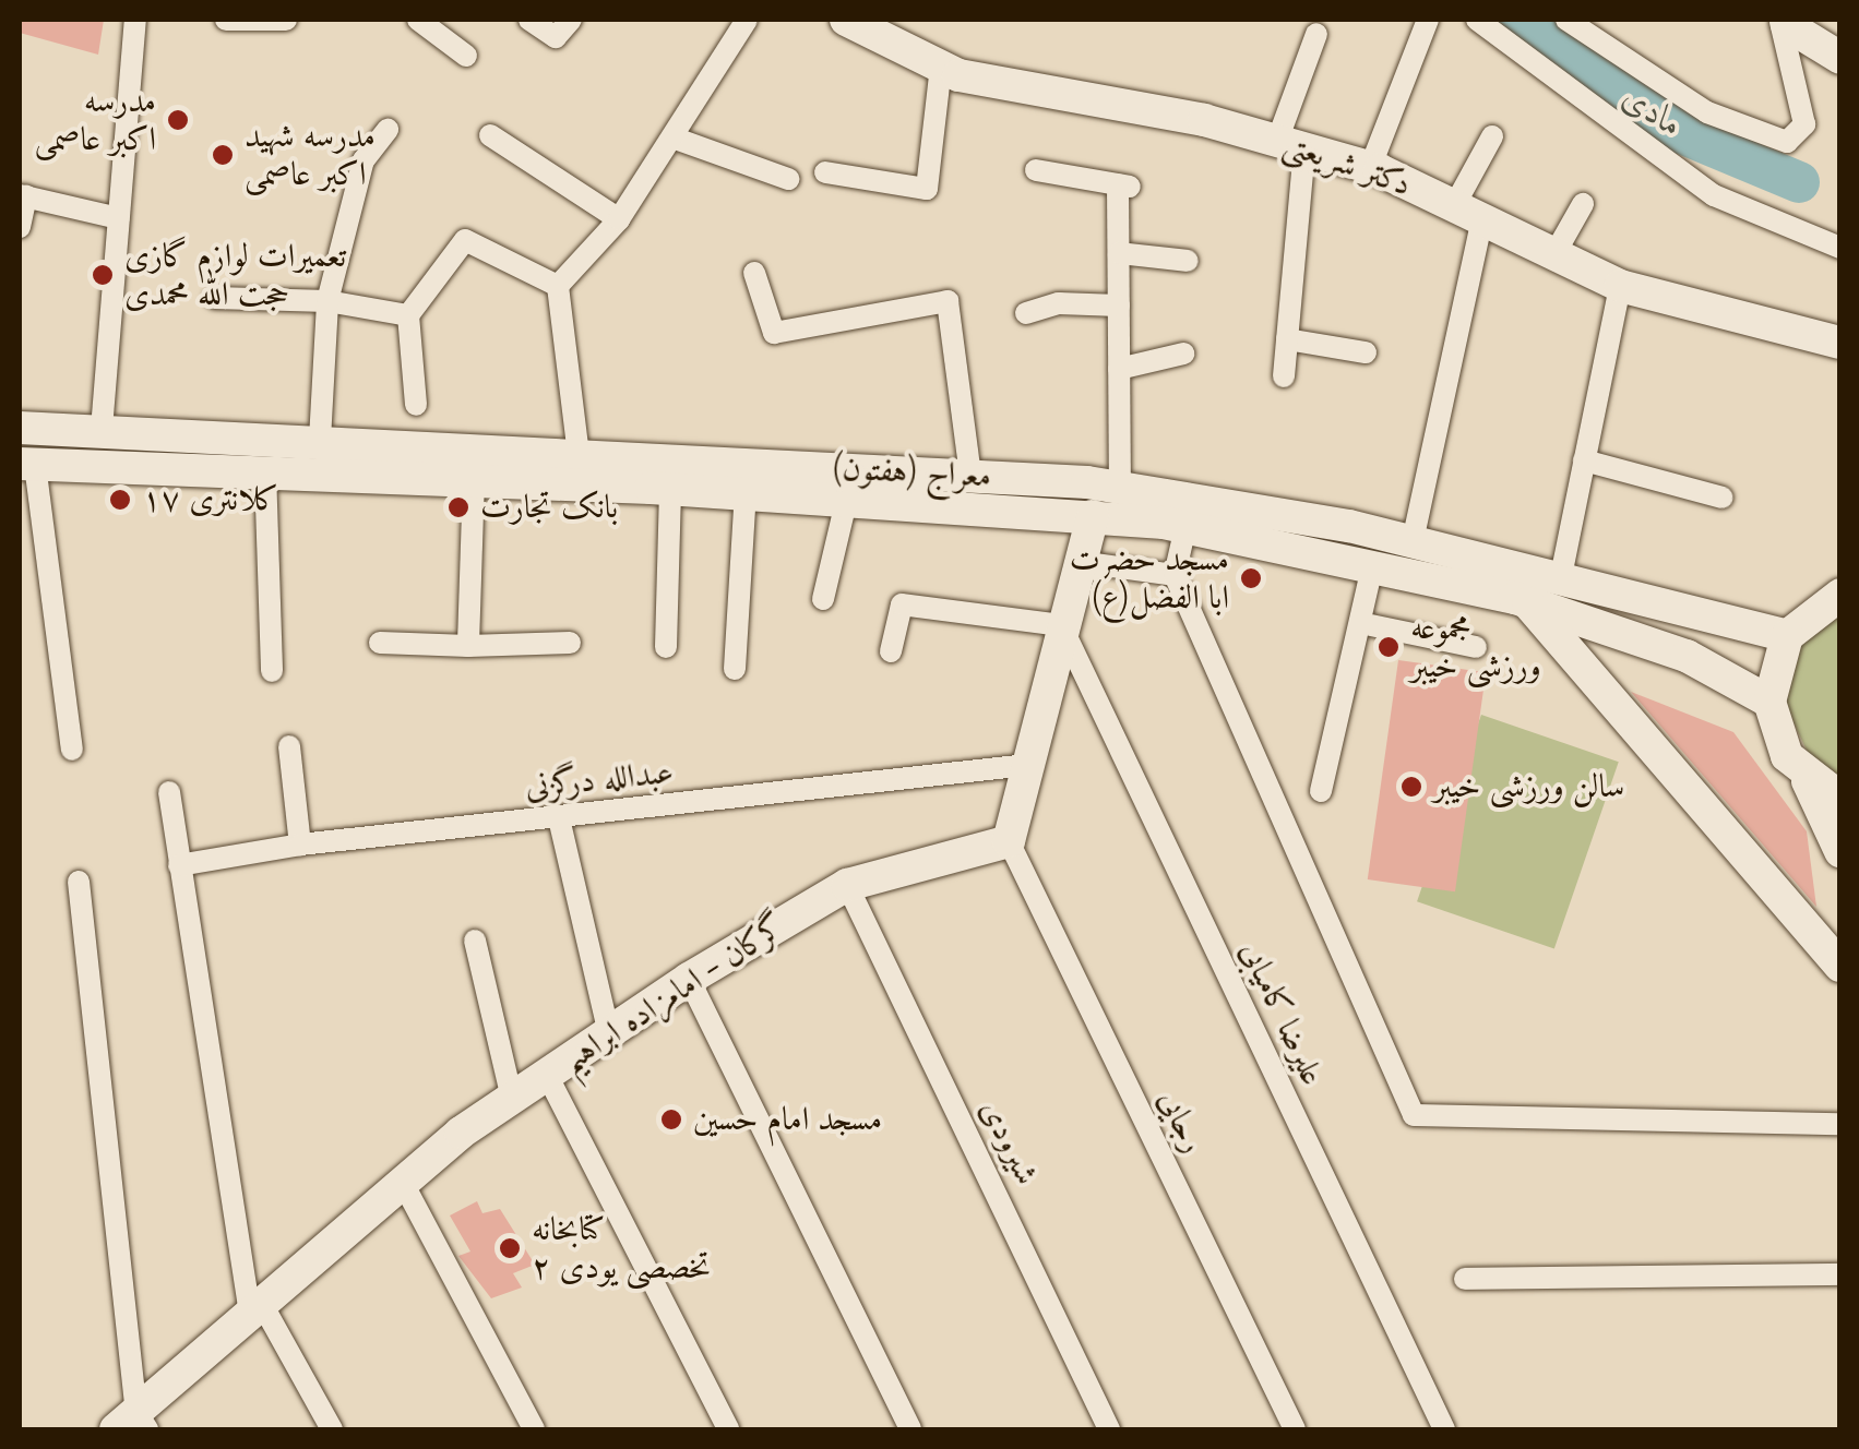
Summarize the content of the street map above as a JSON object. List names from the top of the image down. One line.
{"streets":{"main road":["دکتر شریعتی","معراج (هفتون)","گرکان - امامزاده ابراهیم"],"street":["عبدالله درگزنی","علیرضا کامیابی","رجایی","شیرودی"]},"crossings":[["گرکان - امامزاده ابراهیم","رجایی"],["گرکان - امامزاده ابراهیم","شیرودی"]],"water":["مادی"],"places":["مدرسه اکبر عاصمی","مدرسه شهید اکبر عاصمی","تعمیرات لوازم گازی حجت الله محمدی","کلانتری ۱۷","بانک تجارت","مسجد حضرت ابا الفضل(ع)","مجموعه ورزشی خیبر","سالن ورزشی خیبر","مسجد امام حسین","کتابخانه تخصصی یودی ۲"]}
